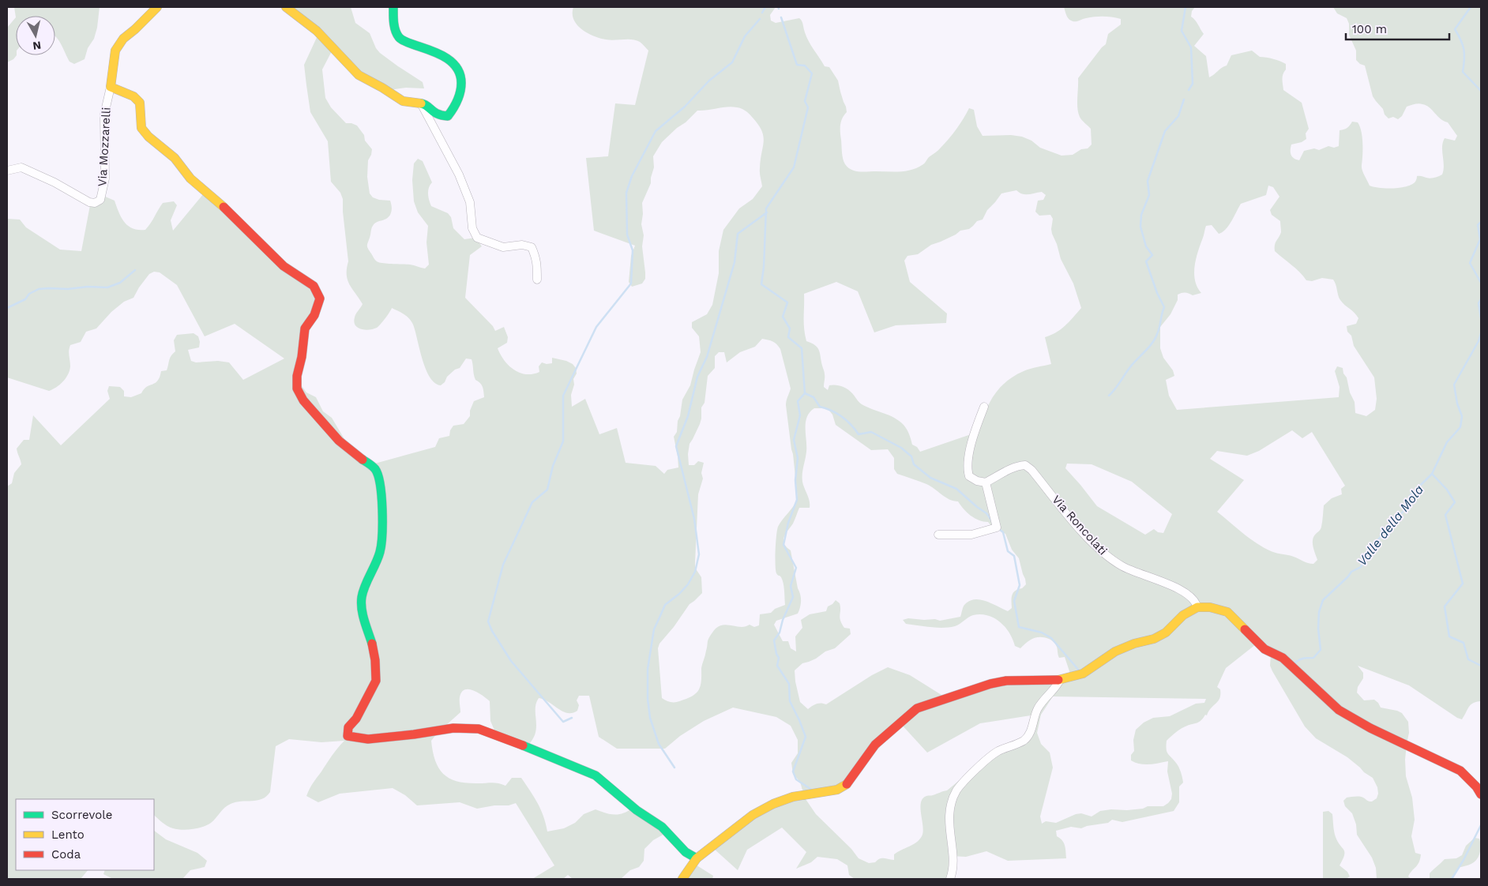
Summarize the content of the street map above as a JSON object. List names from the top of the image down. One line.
{"streets":{"street":["Via Mozzarelli","Via Roncolati"]},"water":["Valle della Mola"],"legend":["Scorrevole","Lento","Coda"],"scale_bar":"100 m","north":"bottom"}
